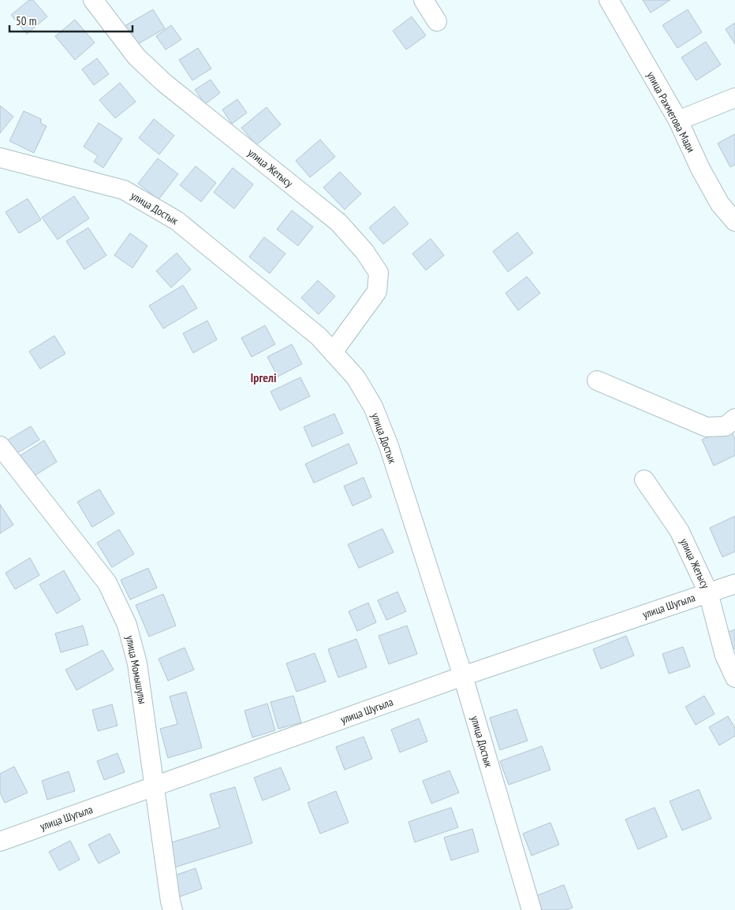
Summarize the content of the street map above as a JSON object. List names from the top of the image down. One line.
{"streets":{"street":["улица Рахметова Мади","улица Жетысу","улица Достык","улица Шугыла","улица Момышулы"]},"crossings":[["улица Жетысу","улица Достык"],["улица Жетысу","улица Шугыла"],["улица Достык","улица Шугыла"],["улица Шугыла","улица Момышулы"]],"districts":["Іргелі"],"scale_bar":"50 m"}
